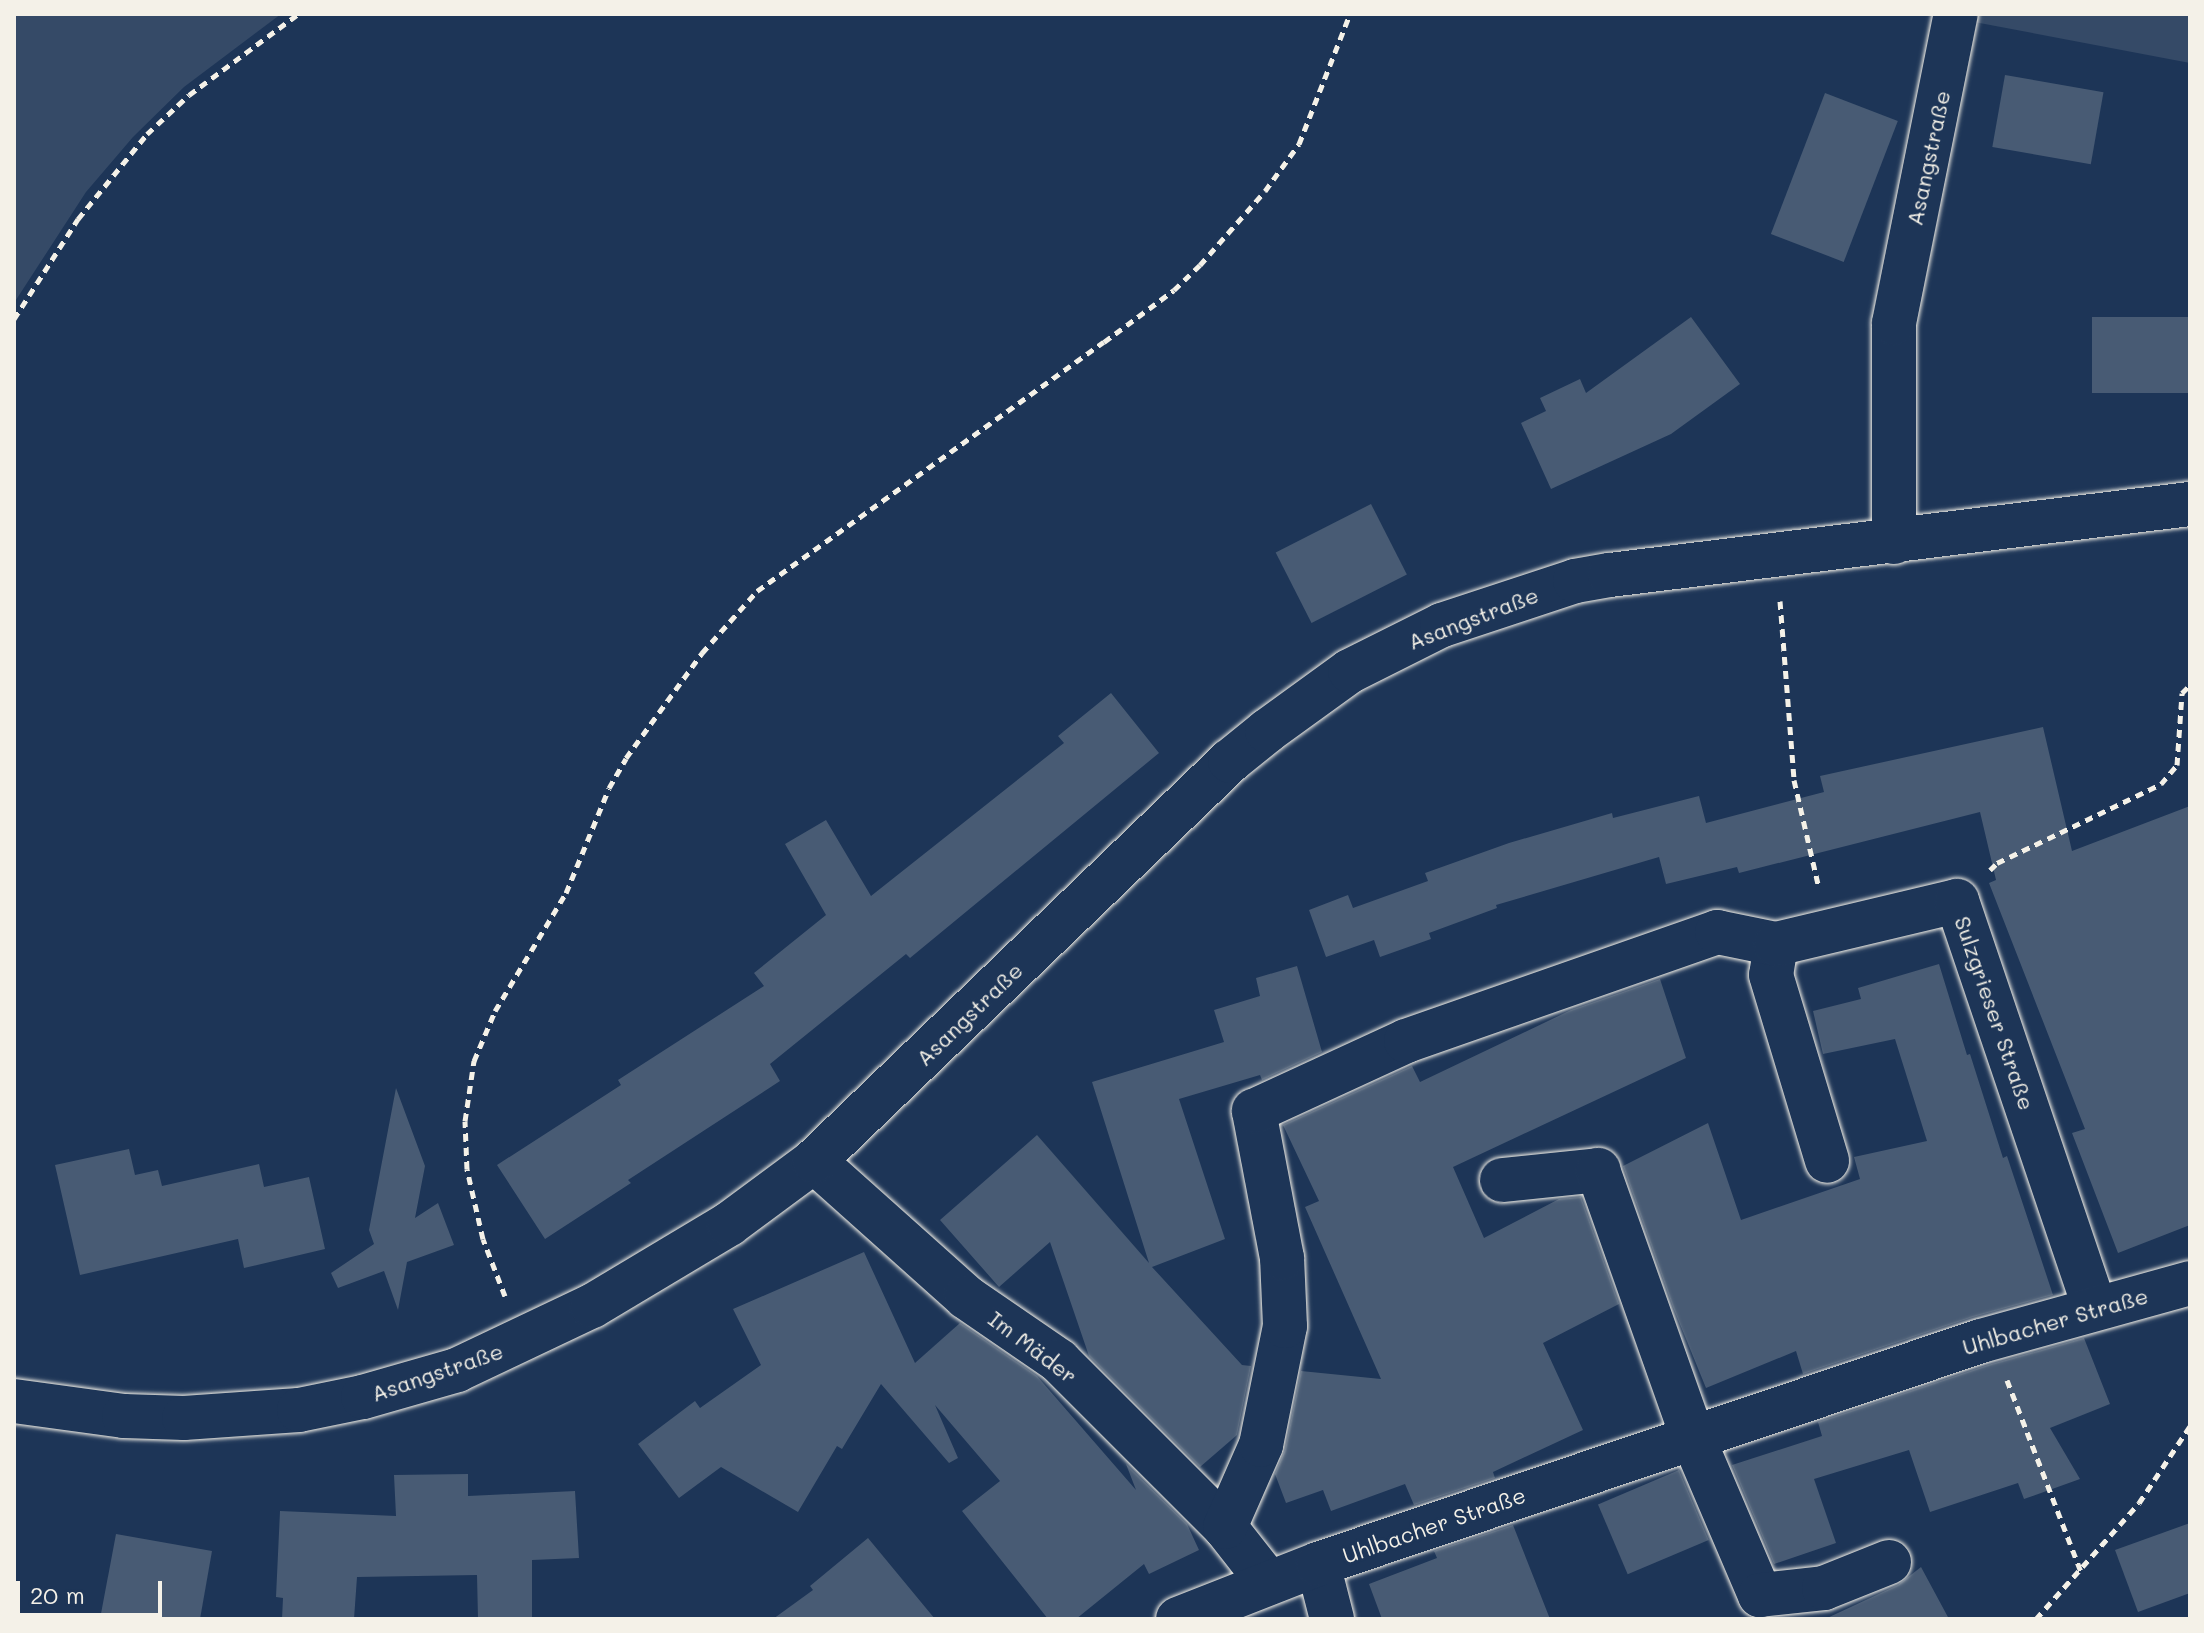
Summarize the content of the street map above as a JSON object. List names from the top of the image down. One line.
{"streets":{"street":["Asangstraße","Sulzgrieser Straße","Uhlbacher Straße","Im Mäder"]},"crossings":[["Asangstraße","Im Mäder"],["Sulzgrieser Straße","Uhlbacher Straße"],["Sulzgrieser Straße","Im Mäder"],["Uhlbacher Straße","Im Mäder"]],"scale_bar":"20 m"}
